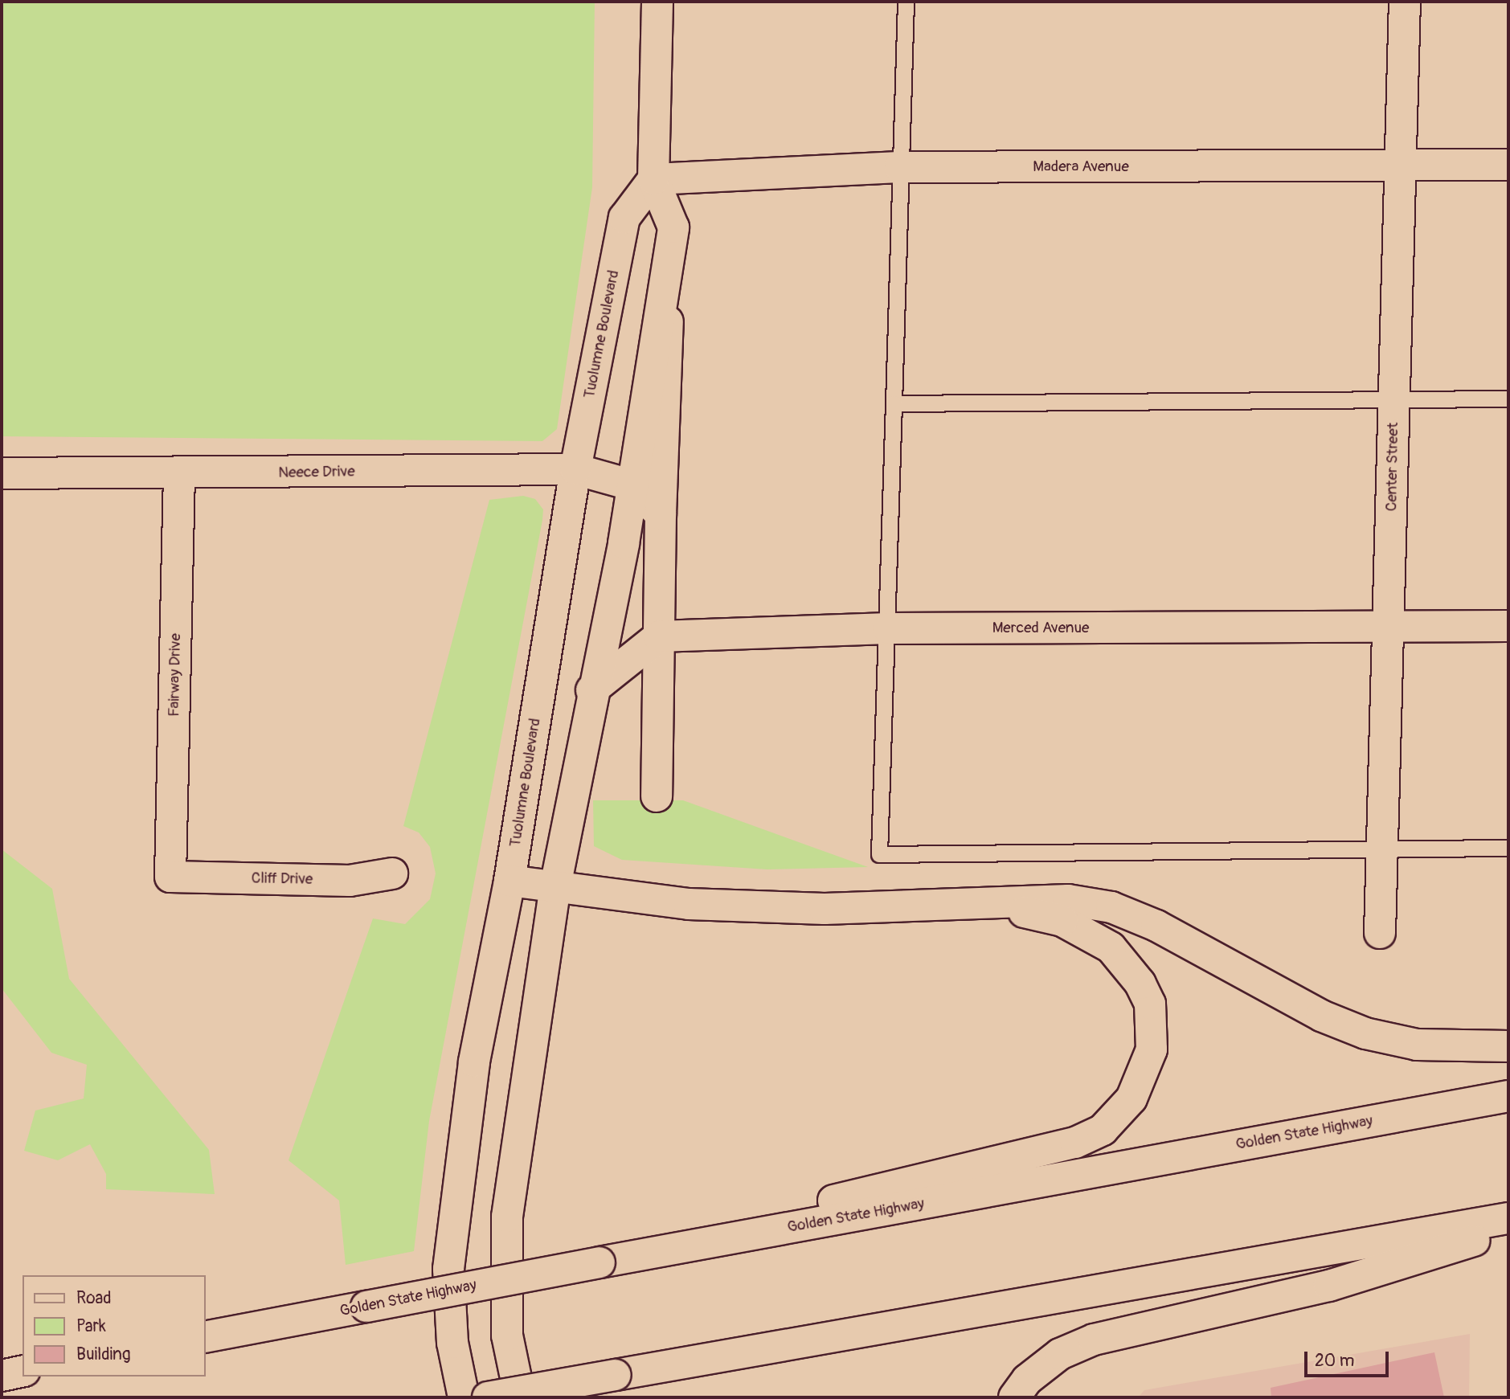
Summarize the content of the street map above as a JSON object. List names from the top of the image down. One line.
{"streets":{"main road":["Madera Avenue","Tuolumne Boulevard","Center Street","Neece Drive","Merced Avenue","Fairway Drive","Cliff Drive","Golden State Highway"]},"crossings":[["Madera Avenue","Tuolumne Boulevard"],["Madera Avenue","Center Street"],["Tuolumne Boulevard","Neece Drive"],["Center Street","Merced Avenue"],["Neece Drive","Fairway Drive"],["Fairway Drive","Cliff Drive"]],"legend":["Road","Park","Building"],"scale_bar":"20 m"}
